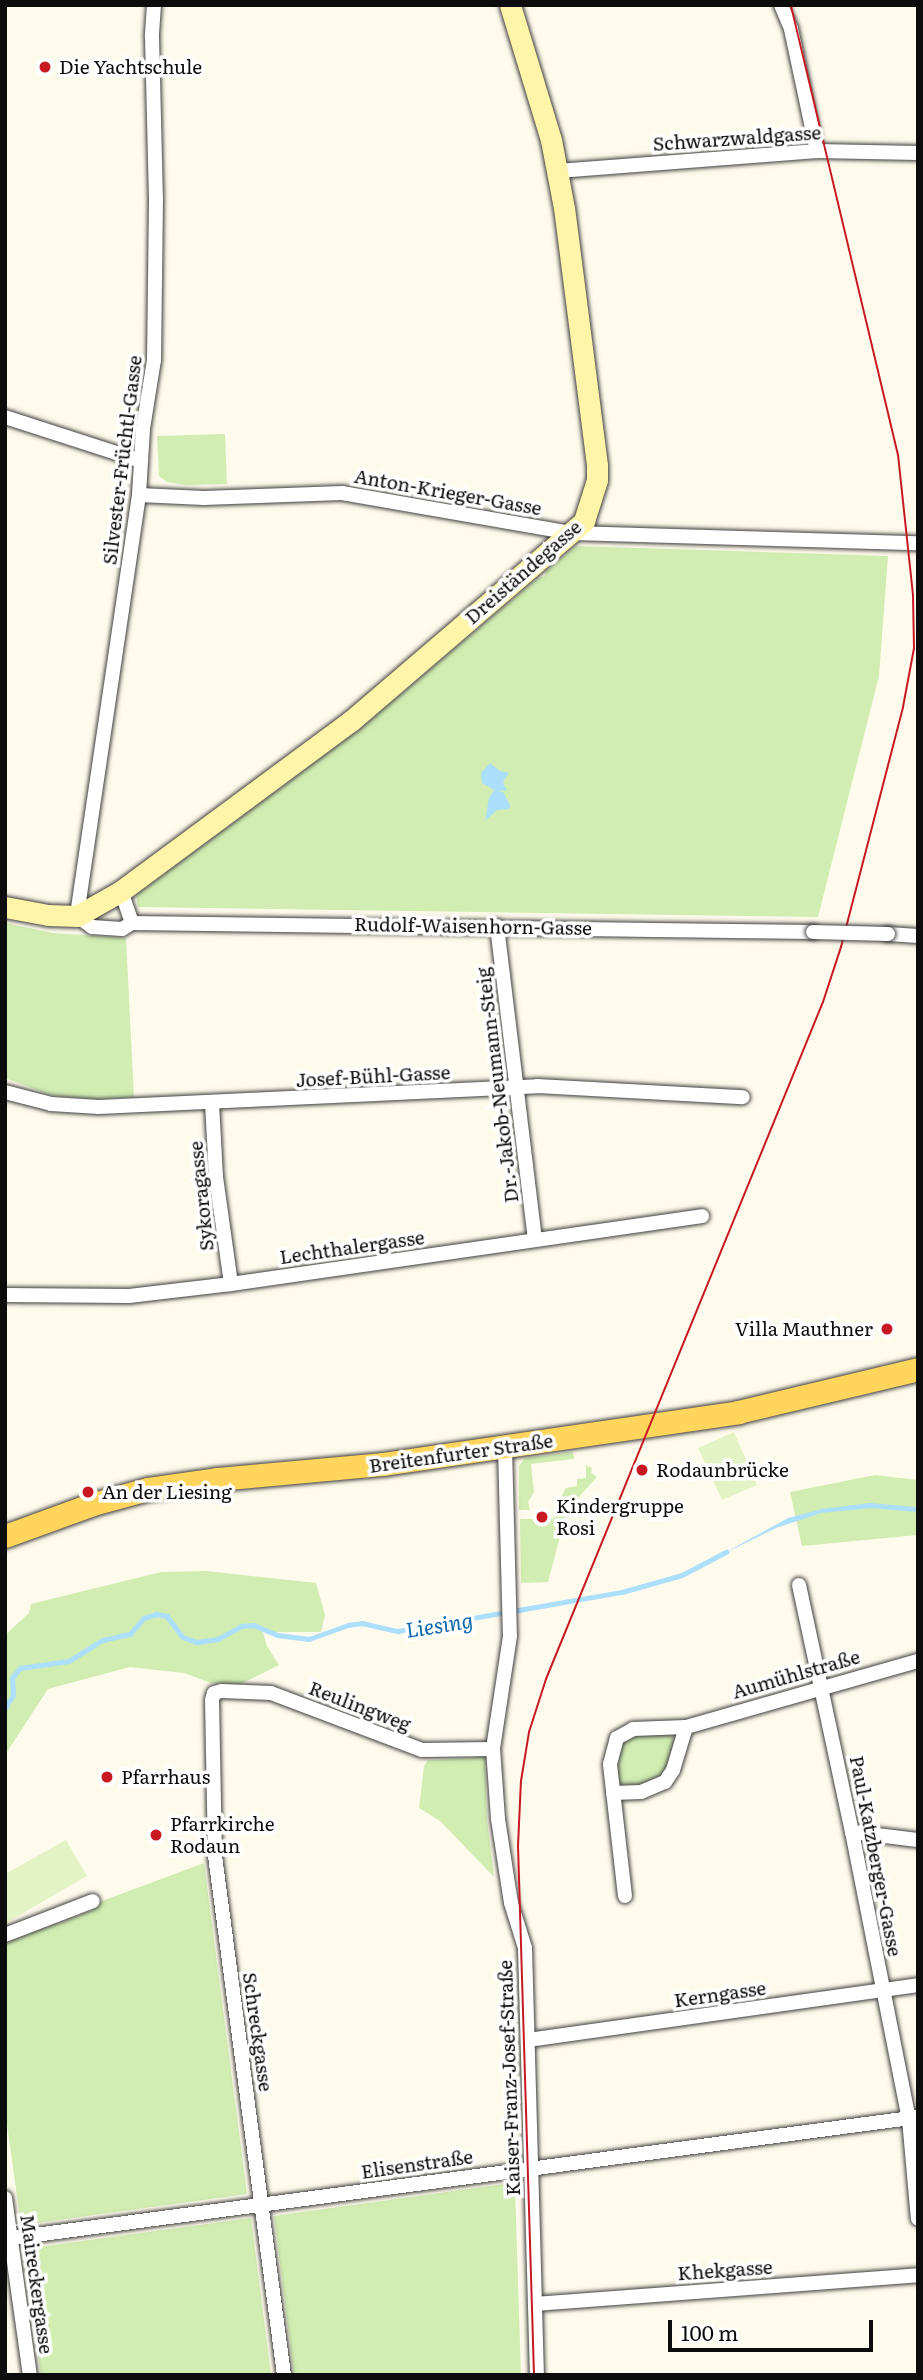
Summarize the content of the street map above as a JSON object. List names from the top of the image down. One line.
{"streets":{"main road":["Breitenfurter Straße"],"street":["Schwarzwaldgasse","Silvester-Früchtl-Gasse","Anton-Krieger-Gasse","Dreiständegasse","Rudolf-Waisenhorn-Gasse","Josef-Bühl-Gasse","Dr.-Jakob-Neumann-Steig","Sykoragasse","Lechthalergasse","Aumühlstraße","Reulingweg","Paul-Katzberger-Gasse","Kerngasse","Schreckgasse","Kaiser-Franz-Josef-Straße","Elisenstraße","Khekgasse","Maireckergasse"]},"crossings":[["Schwarzwaldgasse","Dreiständegasse"],["Silvester-Früchtl-Gasse","Anton-Krieger-Gasse"],["Silvester-Früchtl-Gasse","Dreiständegasse"],["Silvester-Früchtl-Gasse","Rudolf-Waisenhorn-Gasse"],["Anton-Krieger-Gasse","Dreiständegasse"],["Dreiständegasse","Rudolf-Waisenhorn-Gasse"],["Rudolf-Waisenhorn-Gasse","Dr.-Jakob-Neumann-Steig"],["Josef-Bühl-Gasse","Dr.-Jakob-Neumann-Steig"],["Josef-Bühl-Gasse","Sykoragasse"],["Dr.-Jakob-Neumann-Steig","Lechthalergasse"],["Sykoragasse","Lechthalergasse"],["Breitenfurter Straße","Kaiser-Franz-Josef-Straße"],["Aumühlstraße","Paul-Katzberger-Gasse"],["Reulingweg","Schreckgasse"],["Reulingweg","Kaiser-Franz-Josef-Straße"],["Paul-Katzberger-Gasse","Kerngasse"],["Paul-Katzberger-Gasse","Elisenstraße"],["Kerngasse","Kaiser-Franz-Josef-Straße"],["Schreckgasse","Elisenstraße"],["Kaiser-Franz-Josef-Straße","Elisenstraße"],["Kaiser-Franz-Josef-Straße","Khekgasse"],["Elisenstraße","Maireckergasse"]],"water":["Liesing"],"places":["Die Yachtschule","Villa Mauthner","Rodaunbrücke","An der Liesing","Kindergruppe Rosi","Pfarrhaus","Pfarrkirche Rodaun"],"scale_bar":"100 m"}
